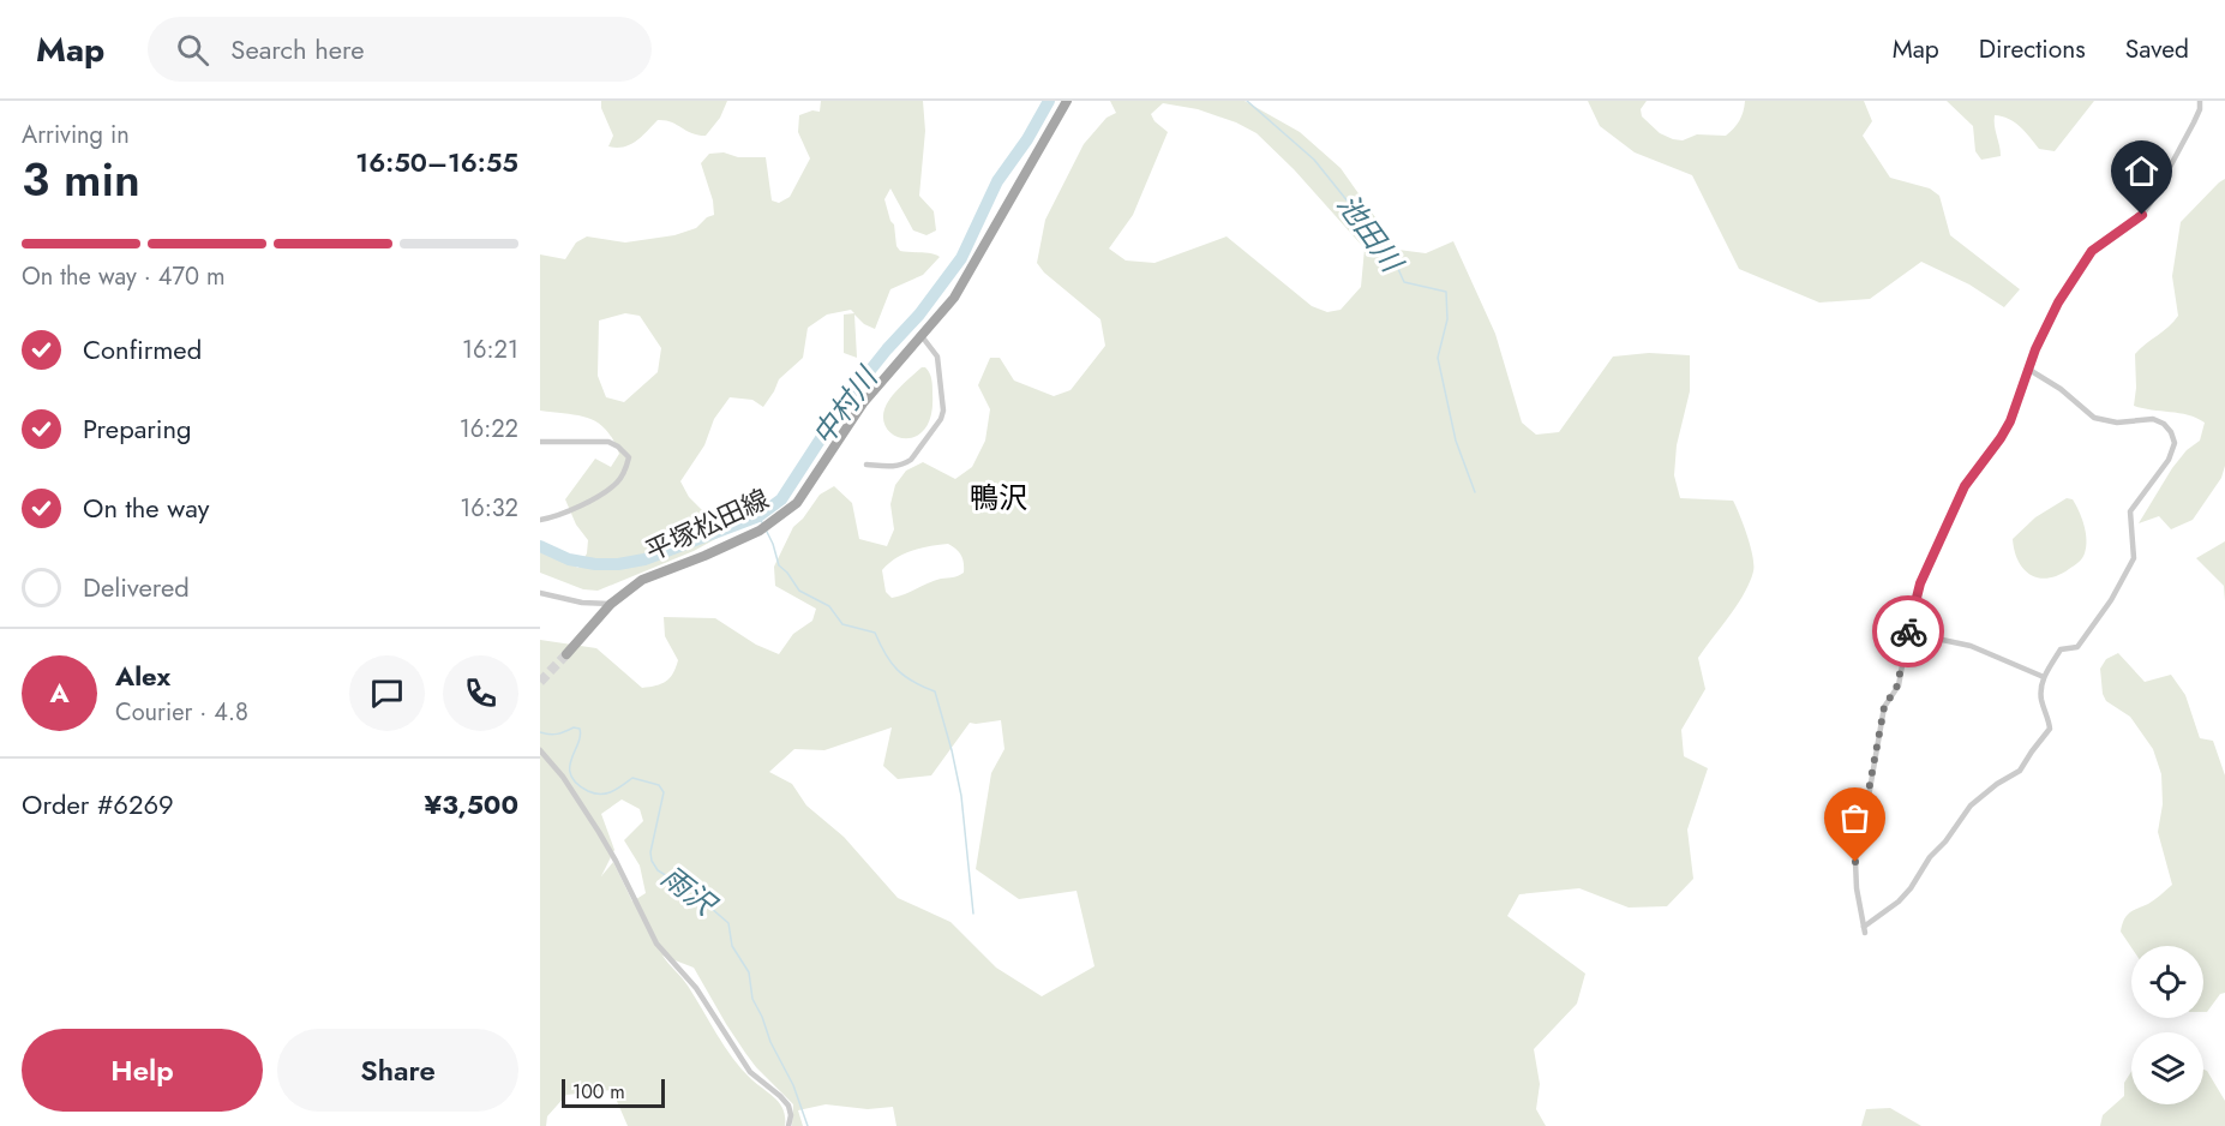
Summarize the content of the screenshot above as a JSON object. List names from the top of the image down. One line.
{"streets":{"main road":["平塚松田線"]},"districts":["鴨沢"],"water":["池田川","中村川","雨沢"],"scale_bar":"100 m","page":{"header":"Map","search":"Search here","nav":["Map","Directions","Saved"],"heading":["3 min","Arriving in","16:50–16:55"],"panel":["Alex","Courier · 4.8","Order #6269","¥3,500"],"bar":"On the way · 470 m","list":[["Confirmed","16:21"],["Preparing","16:22"],["On the way","16:32"],"Delivered"],"round":"A","buttons":["Help","Share"],"scale":"100 m"}}
